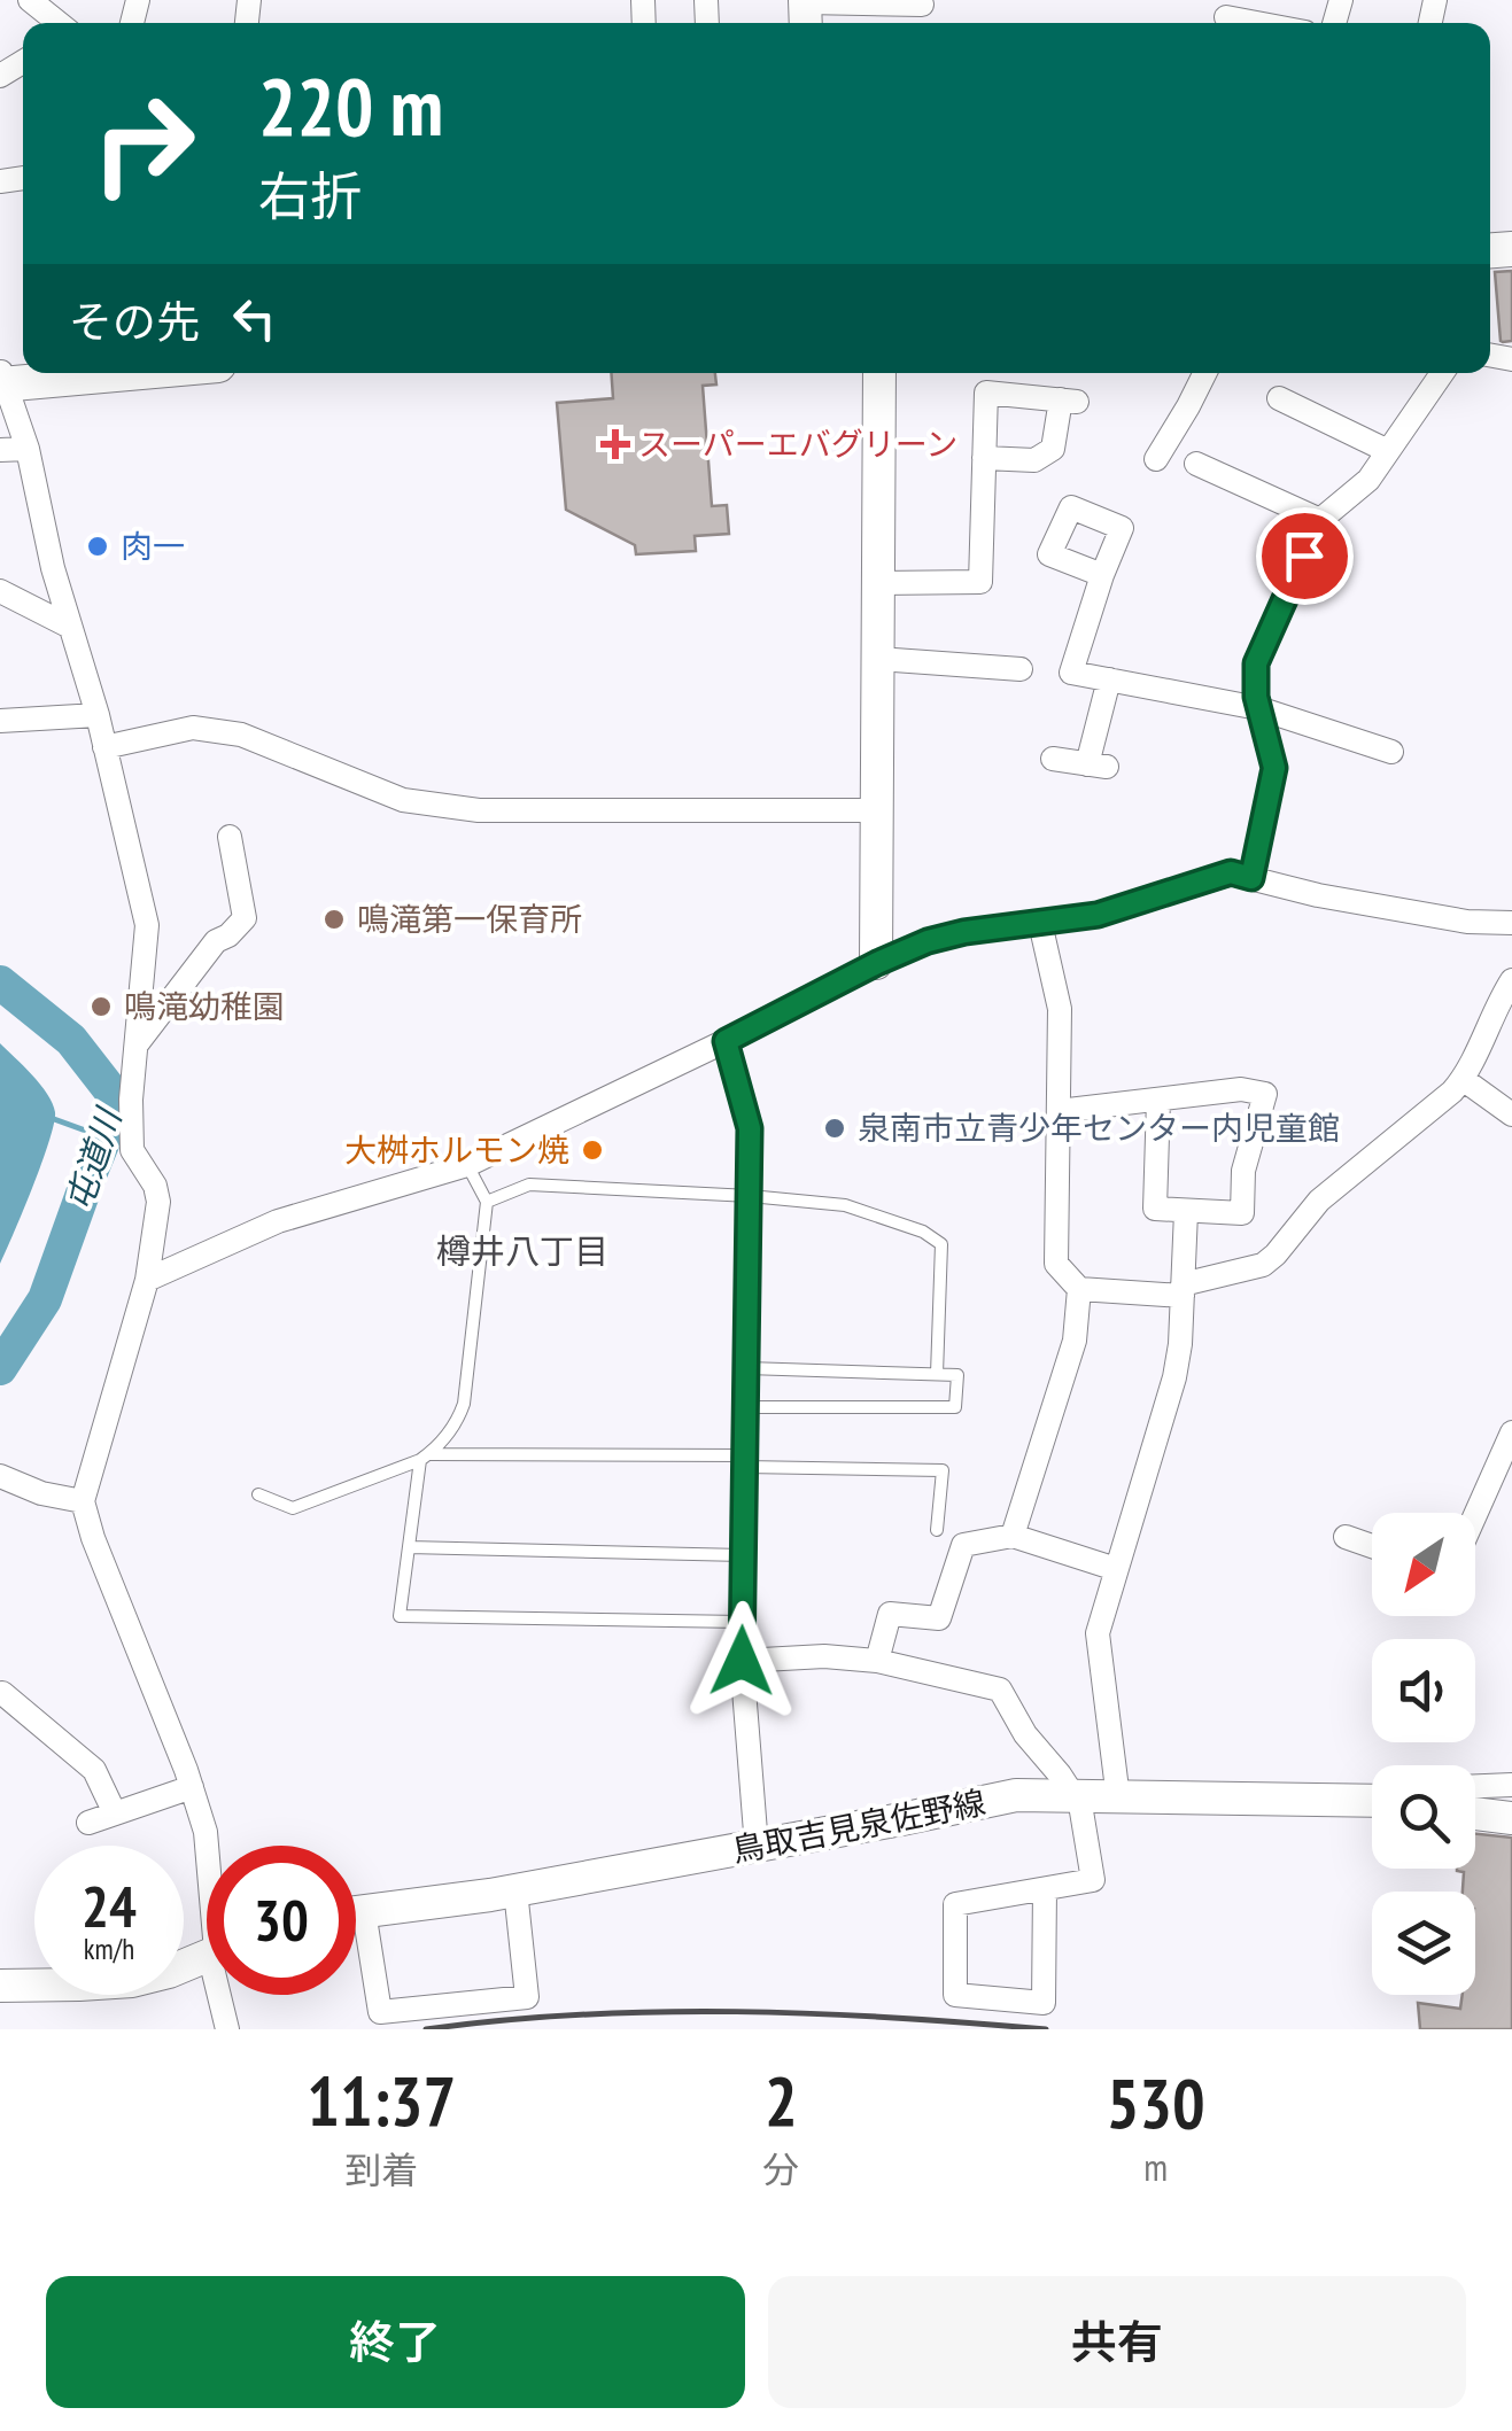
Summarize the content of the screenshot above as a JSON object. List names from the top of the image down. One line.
{"streets":{"main road":["鳥取吉見泉佐野線"]},"districts":["樽井八丁目"],"water":["屯道川"],"places":{"health":["スーパーエバグリーン"],"other":["肉一","鳴滝第一保育所","鳴滝幼稚園","泉南市立青少年センター内児童館","大桝ホルモン焼"]},"north":"bottom left","page":{"turn":["220 m","右折"],"then":"その先","speed":"24 km/h","limit":"30","eta":["11:37","到着","2","分","530","m"],"buttons":["終了","共有"]}}
